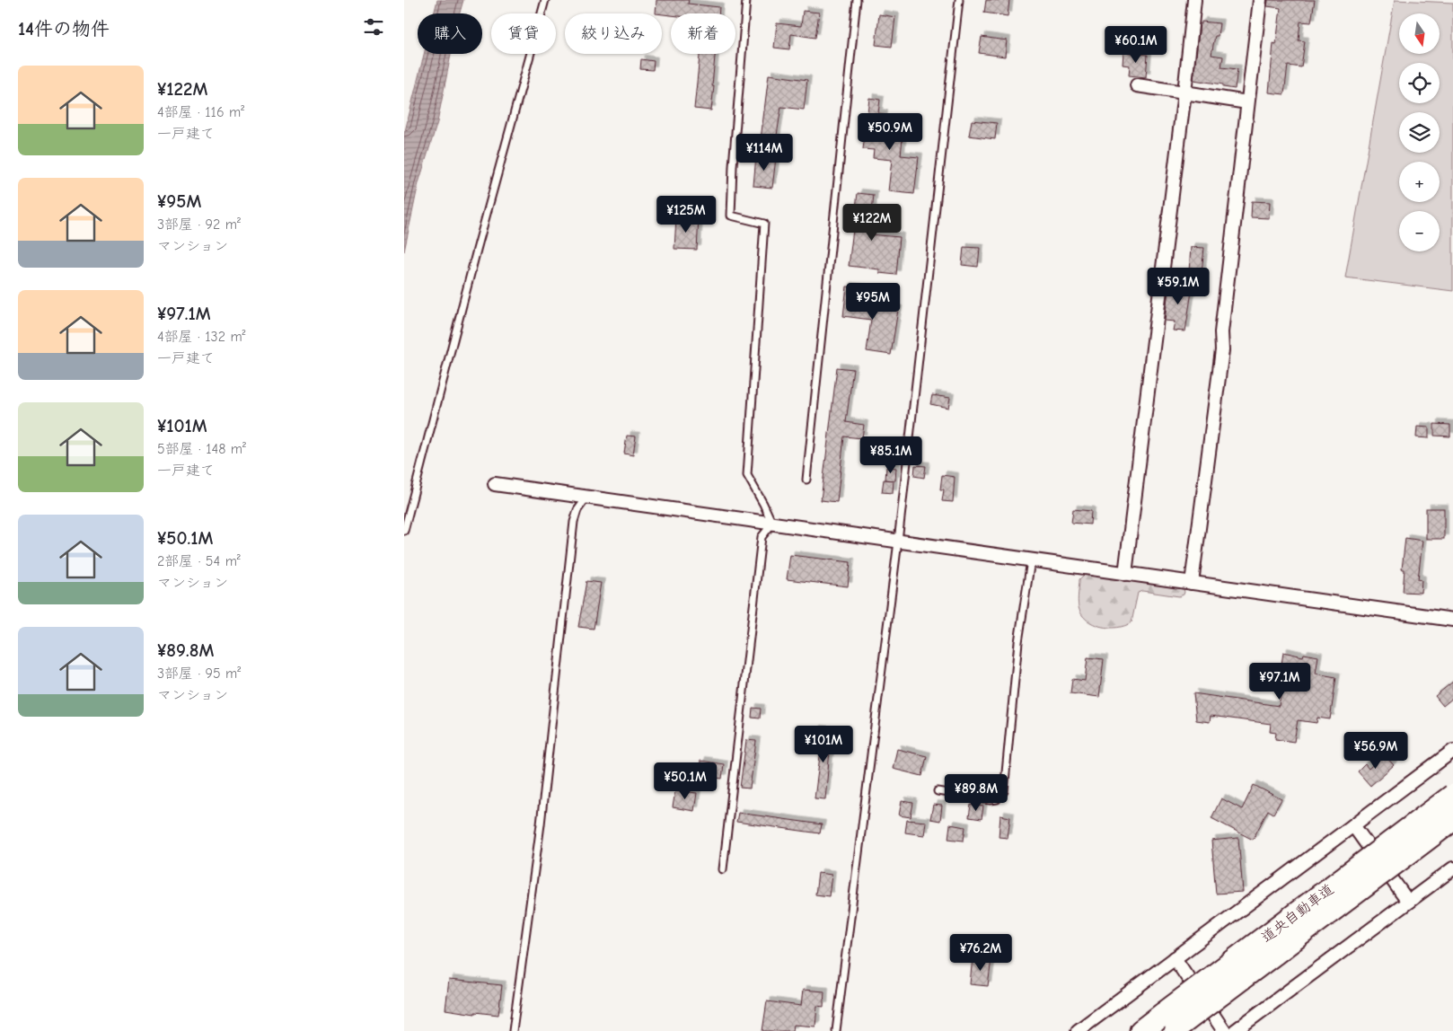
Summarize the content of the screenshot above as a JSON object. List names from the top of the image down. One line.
{"streets":{"highway":["道央自動車道"]},"north":"bottom","page":{"heading":"14件の物件","map_buttons":["+","−"],"chip":["購入","賃貸","絞り込み","新着"],"price":["¥60.1M","¥50.9M","¥114M","¥125M","¥122M","¥59.1M","¥95M","¥85.1M","¥97.1M","¥101M","¥56.9M","¥50.1M","¥89.8M","¥76.2M"],"list":[{"name":"¥122M","note":"4部屋 · 116 m² · 一戸建て"},{"name":"¥95M","note":"3部屋 · 92 m² · マンション"},{"name":"¥97.1M","note":"4部屋 · 132 m² · 一戸建て"},{"name":"¥101M","note":"5部屋 · 148 m² · 一戸建て"},{"name":"¥50.1M","note":"2部屋 · 54 m² · マンション"},{"name":"¥89.8M","note":"3部屋 · 95 m² · マンション"}]}}
